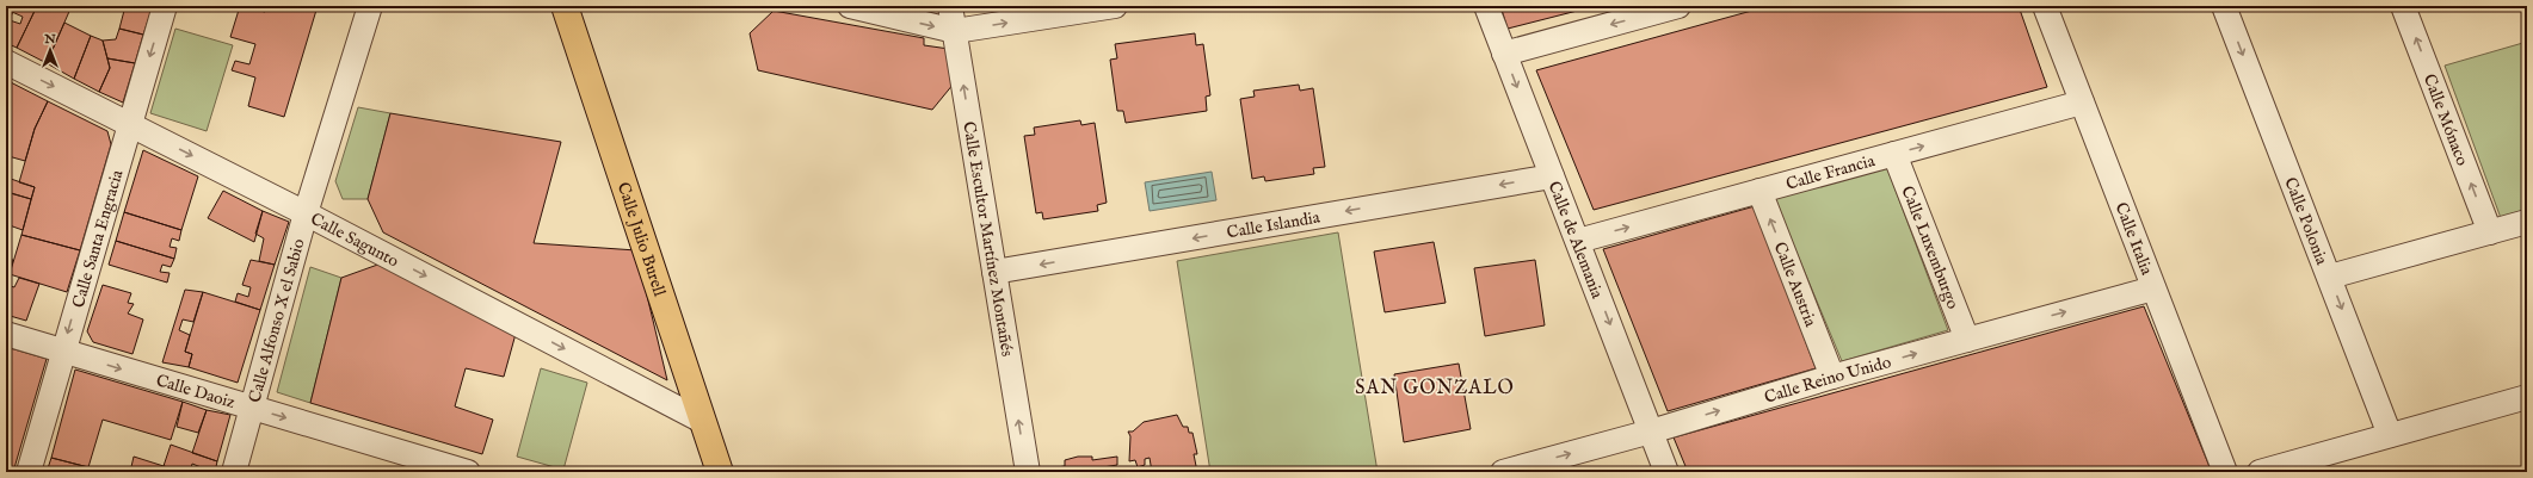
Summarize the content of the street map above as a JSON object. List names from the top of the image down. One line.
{"streets":{"main road":["Calle Julio Burell"],"street":["Calle Mónaco","Calle Francia","Calle Polonia","Calle Islandia","Calle Santa Engracia","Calle Escultor Martínez Montañés","Calle Sagunto","Calle de Alemania","Calle Italia","Calle Luxemburgo","Calle Austria","Calle Alfonso X el Sabio","Calle Reino Unido","Calle Daoiz"]},"crossings":[["Calle Francia","Calle de Alemania"],["Calle Francia","Calle Italia"],["Calle Francia","Calle Luxemburgo"],["Calle Francia","Calle Austria"],["Calle Islandia","Calle Escultor Martínez Montañés"],["Calle Islandia","Calle de Alemania"],["Calle Santa Engracia","Calle Sagunto"],["Calle Santa Engracia","Calle Daoiz"],["Calle Sagunto","Calle Julio Burell"],["Calle Sagunto","Calle Alfonso X el Sabio"],["Calle de Alemania","Calle Reino Unido"],["Calle Italia","Calle Reino Unido"],["Calle Luxemburgo","Calle Reino Unido"],["Calle Austria","Calle Reino Unido"],["Calle Alfonso X el Sabio","Calle Daoiz"]],"one_way":["Calle Mónaco","Calle Polonia","Calle Islandia","Calle Santa Engracia","Calle Escultor Martínez Montañés","Calle Sagunto","Calle de Alemania","Calle Austria","Calle Reino Unido","Calle Daoiz"],"districts":["SAN GONZALO"],"north":"top"}
